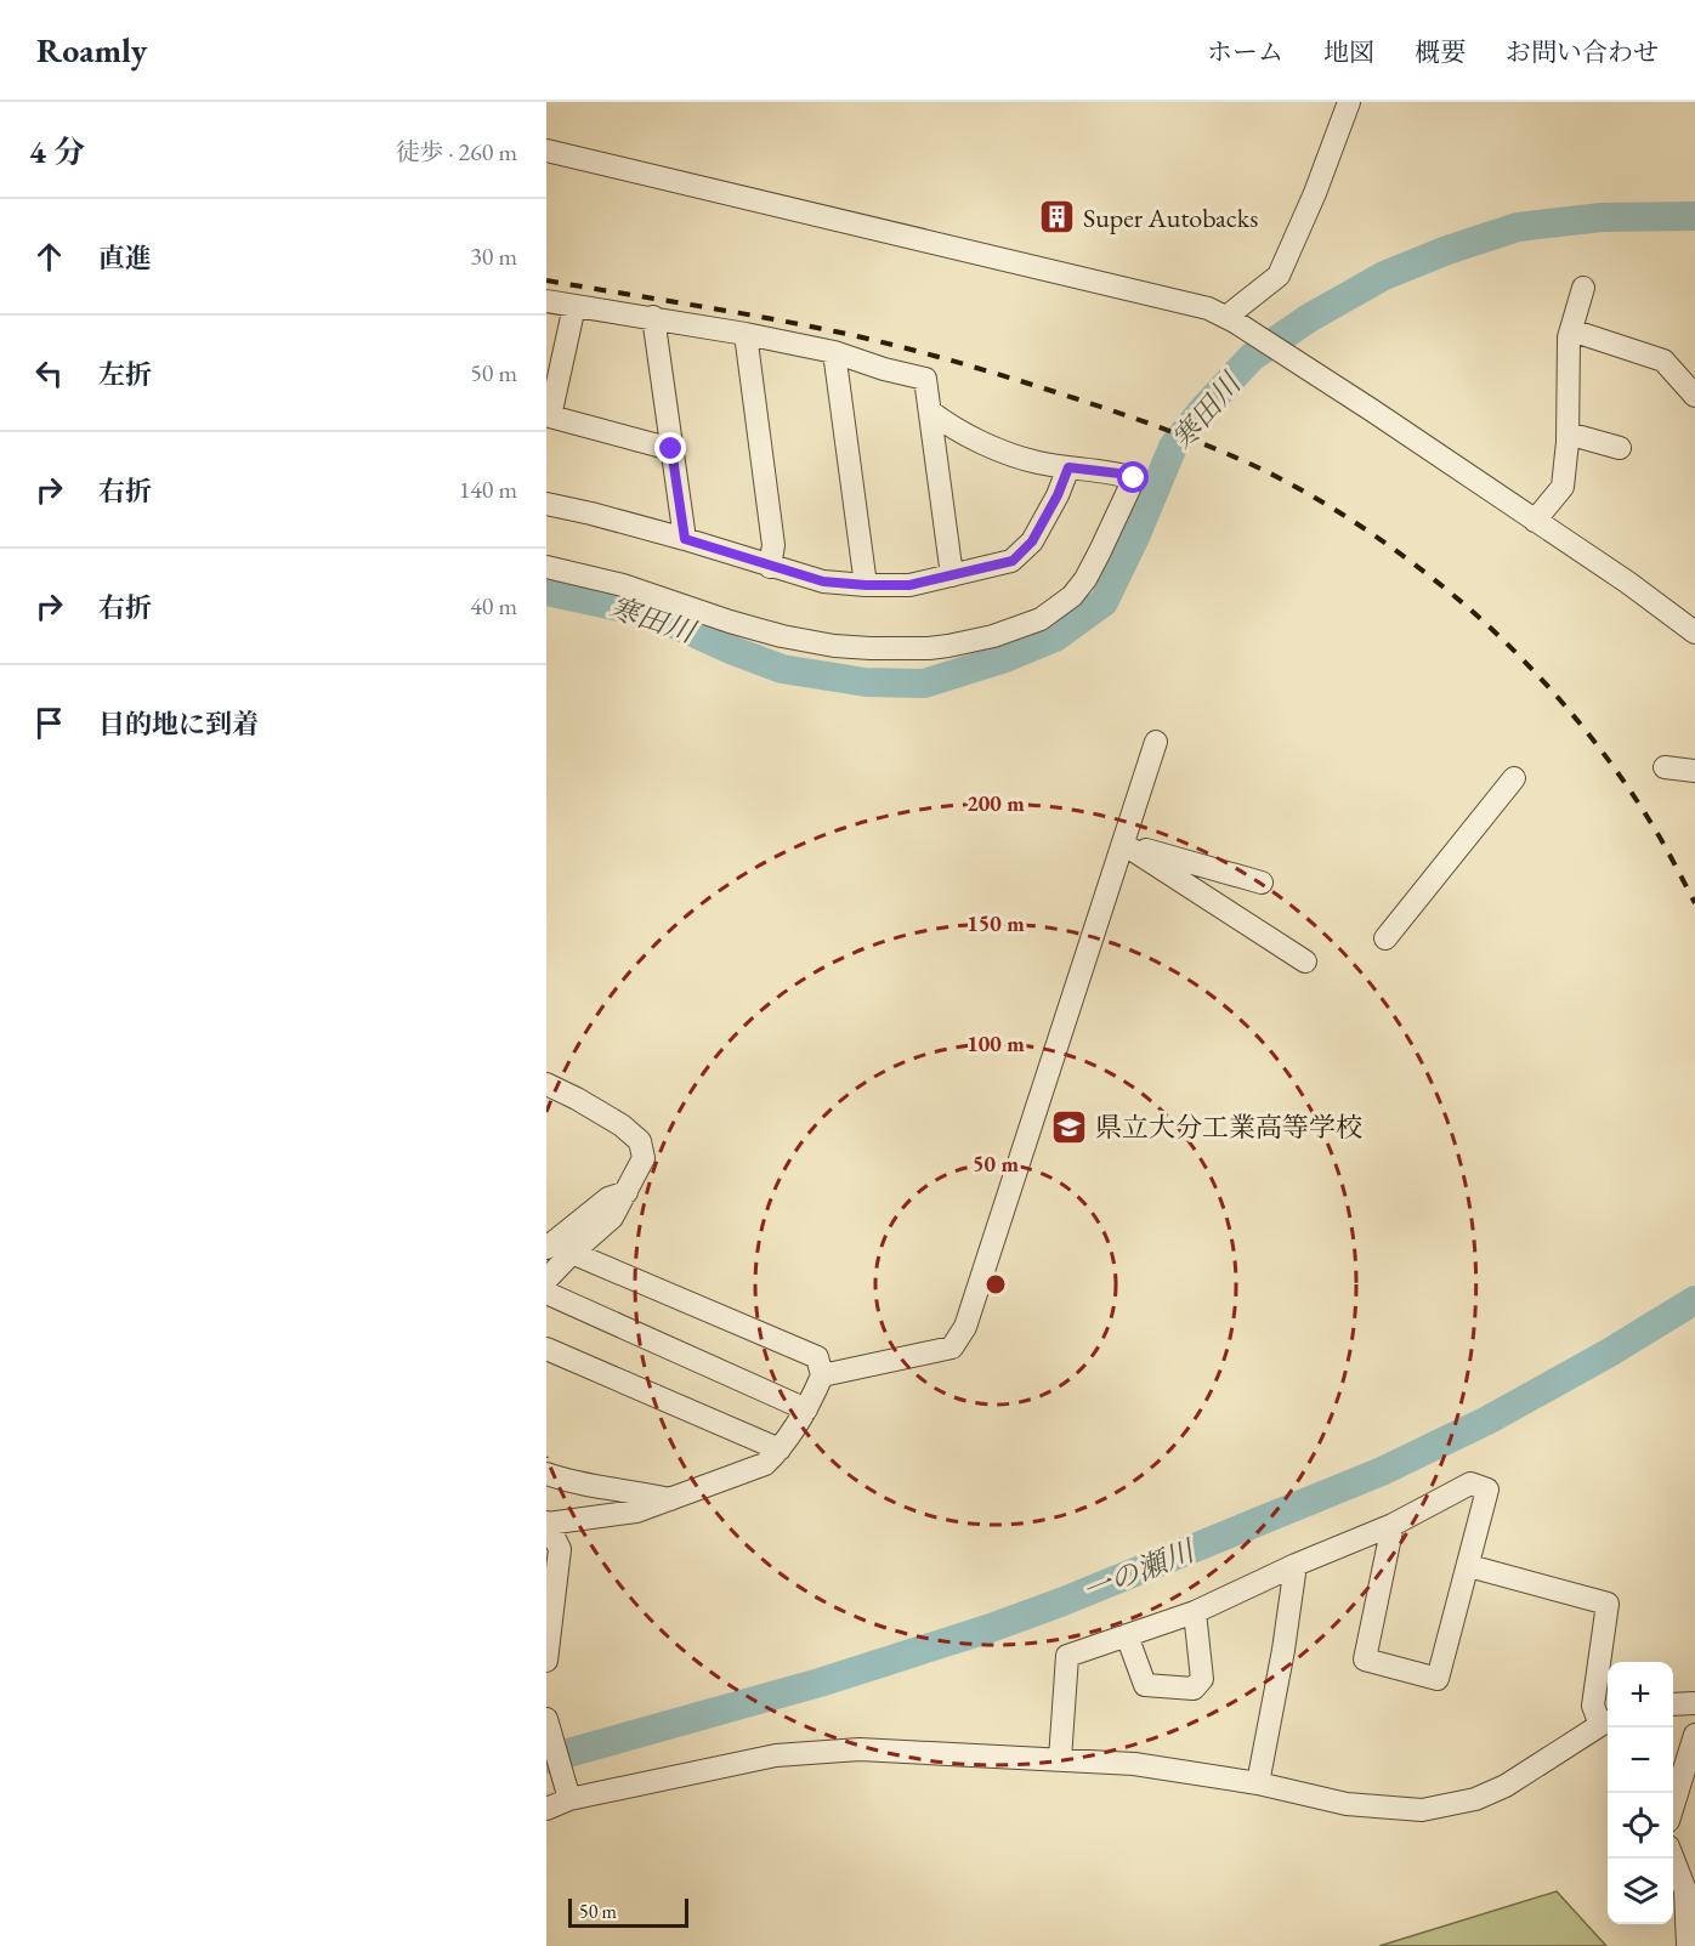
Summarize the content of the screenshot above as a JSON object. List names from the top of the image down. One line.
{"water":["寒田川","一の瀬川"],"places":{"building":["Super Autobacks"],"school or university":["県立大分工業高等学校"]},"scale_bar":"50 m","page":{"header":"Roamly","nav":["ホーム","地図","概要","お問い合わせ"],"heading":["4 分","徒歩 · 260 m"],"list":[["直進","30 m"],["左折","50 m"],["右折","140 m"],["右折","40 m"],"目的地に到着"],"map_buttons":["+","−"],"scale":"50 m"},"rings":["200 m","150 m","100 m","50 m"]}
